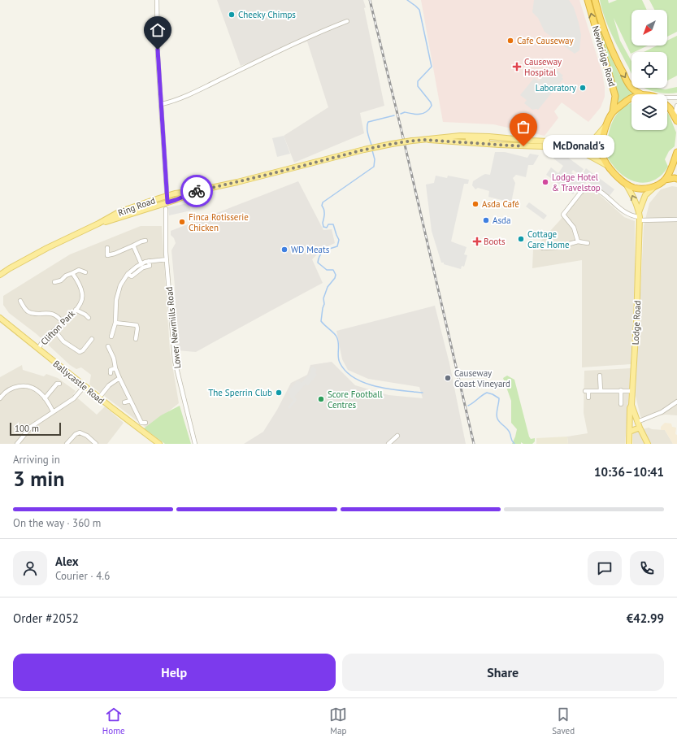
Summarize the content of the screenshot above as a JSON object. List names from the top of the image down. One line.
{"streets":{"highway":["Newbridge Road"],"main road":["Ring Road","Lodge Road","Ballycastle Road"],"street":["Clifton Park","Lower Newmills Road"]},"crossings":[["Clifton Park","Ballycastle Road"]],"places":{"other":["Cheeky Chimps","Cafe Causeway","Laboratory","McDonald's","Lodge Hotel & Travelstop","Asda Café","Asda","Finca Rotisserie Chicken","Cottage Care Home","WD Meats","Causeway Coast Vineyard","The Sperrin Club","Score Football Centres"],"health":["Causeway Hospital","Boots"]},"scale_bar":"100 m","north":"bottom left","page":{"bubble":"McDonald's","scale":"100 m","heading":["3 min","Arriving in","10:36–10:41"],"panel":["Alex","Courier · 4.6","Order #2052","€42.99"],"bar":"On the way · 360 m","buttons":["Help","Share"],"tabs":["Home","Map","Saved"]}}
